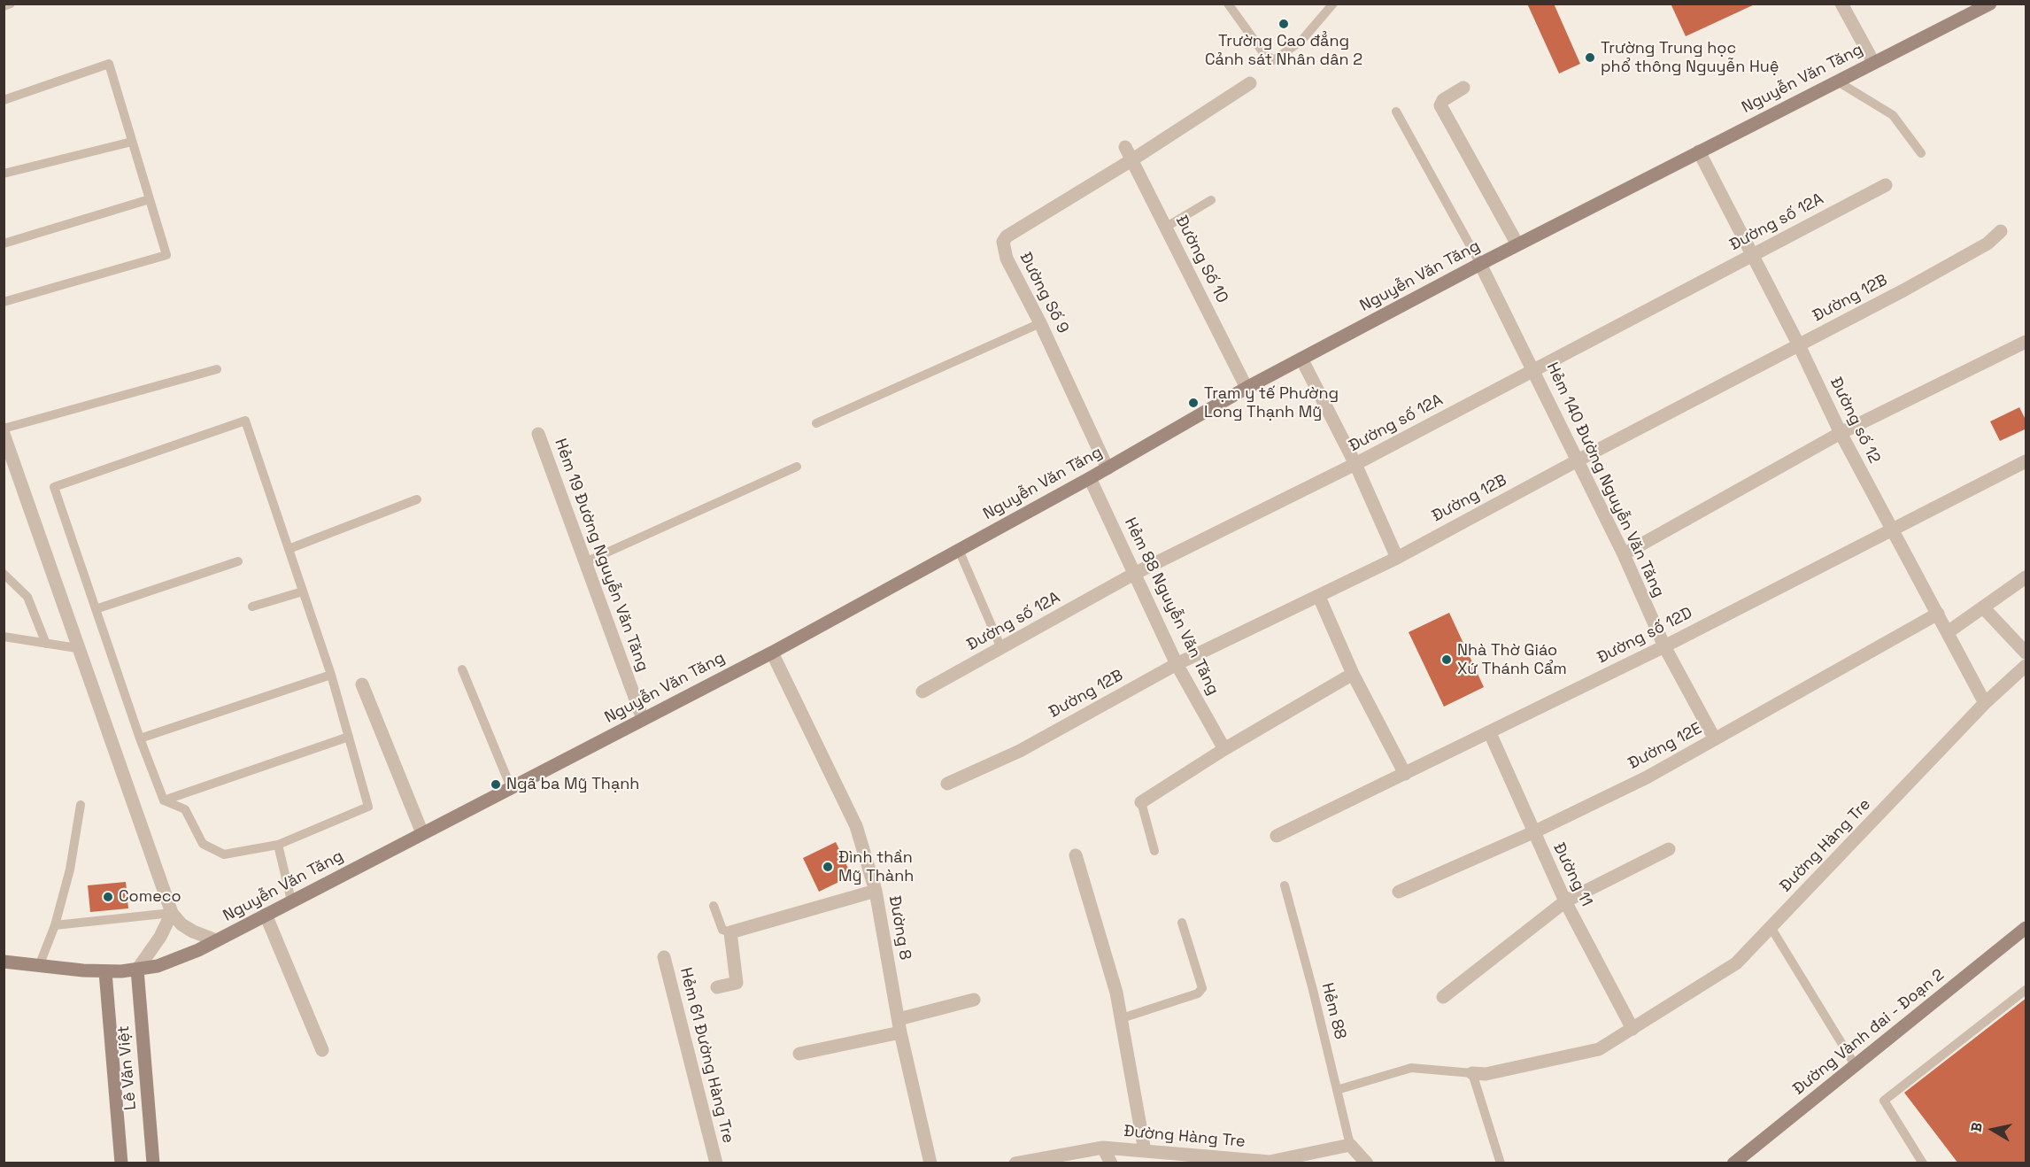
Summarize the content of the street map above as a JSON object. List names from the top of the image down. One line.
{"streets":{"main road":["Nguyễn Văn Tăng","Đường Vành đai - Đoạn 2","Lê Văn Việt"],"street":["Đường số 12A","Đường Số 10","Đường Số 9","Đường 12B","Đường số 12","Hẻm 140 Đường Nguyễn Văn Tăng","Hẻm 19 Đường Nguyễn Văn Tăng","Hẻm 88 Nguyễn Văn Tăng","Đường số 12D","Đường 12E","Đường Hàng Tre","Đường 11","Đường 8","Hẻm 61 Đường Hàng Tre"],"lane":["Hẻm 88"]},"crossings":[["Nguyễn Văn Tăng","Đường Số 10"],["Nguyễn Văn Tăng","Đường Số 9"],["Nguyễn Văn Tăng","Đường số 12"],["Nguyễn Văn Tăng","Hẻm 140 Đường Nguyễn Văn Tăng"],["Nguyễn Văn Tăng","Hẻm 19 Đường Nguyễn Văn Tăng"],["Nguyễn Văn Tăng","Hẻm 88 Nguyễn Văn Tăng"],["Nguyễn Văn Tăng","Đường 8"],["Nguyễn Văn Tăng","Lê Văn Việt"],["Đường số 12A","Đường số 12"],["Đường số 12A","Hẻm 140 Đường Nguyễn Văn Tăng"],["Đường số 12A","Hẻm 88 Nguyễn Văn Tăng"],["Đường Số 10","Đường Số 9"],["Đường 12B","Đường số 12"],["Đường 12B","Hẻm 140 Đường Nguyễn Văn Tăng"],["Đường 12B","Hẻm 88 Nguyễn Văn Tăng"],["Đường số 12","Đường số 12D"],["Đường số 12","Đường 12E"],["Đường số 12","Đường Hàng Tre"],["Hẻm 140 Đường Nguyễn Văn Tăng","Đường số 12D"],["Hẻm 140 Đường Nguyễn Văn Tăng","Đường 12E"],["Đường số 12D","Đường 11"],["Đường 12E","Đường 11"],["Đường Hàng Tre","Đường 11"],["Đường Hàng Tre","Hẻm 88"]],"places":["Trường Cao đẳng Cảnh sát Nhân dân 2","Trường Trung học phổ thông Nguyễn Huệ","Trạm y tế Phường Long Thạnh Mỹ","Nhà Thờ Giáo Xứ Thánh Cẩm","Ngã ba Mỹ Thạnh","Đình thần Mỹ Thành","Comeco"],"north":"left"}
